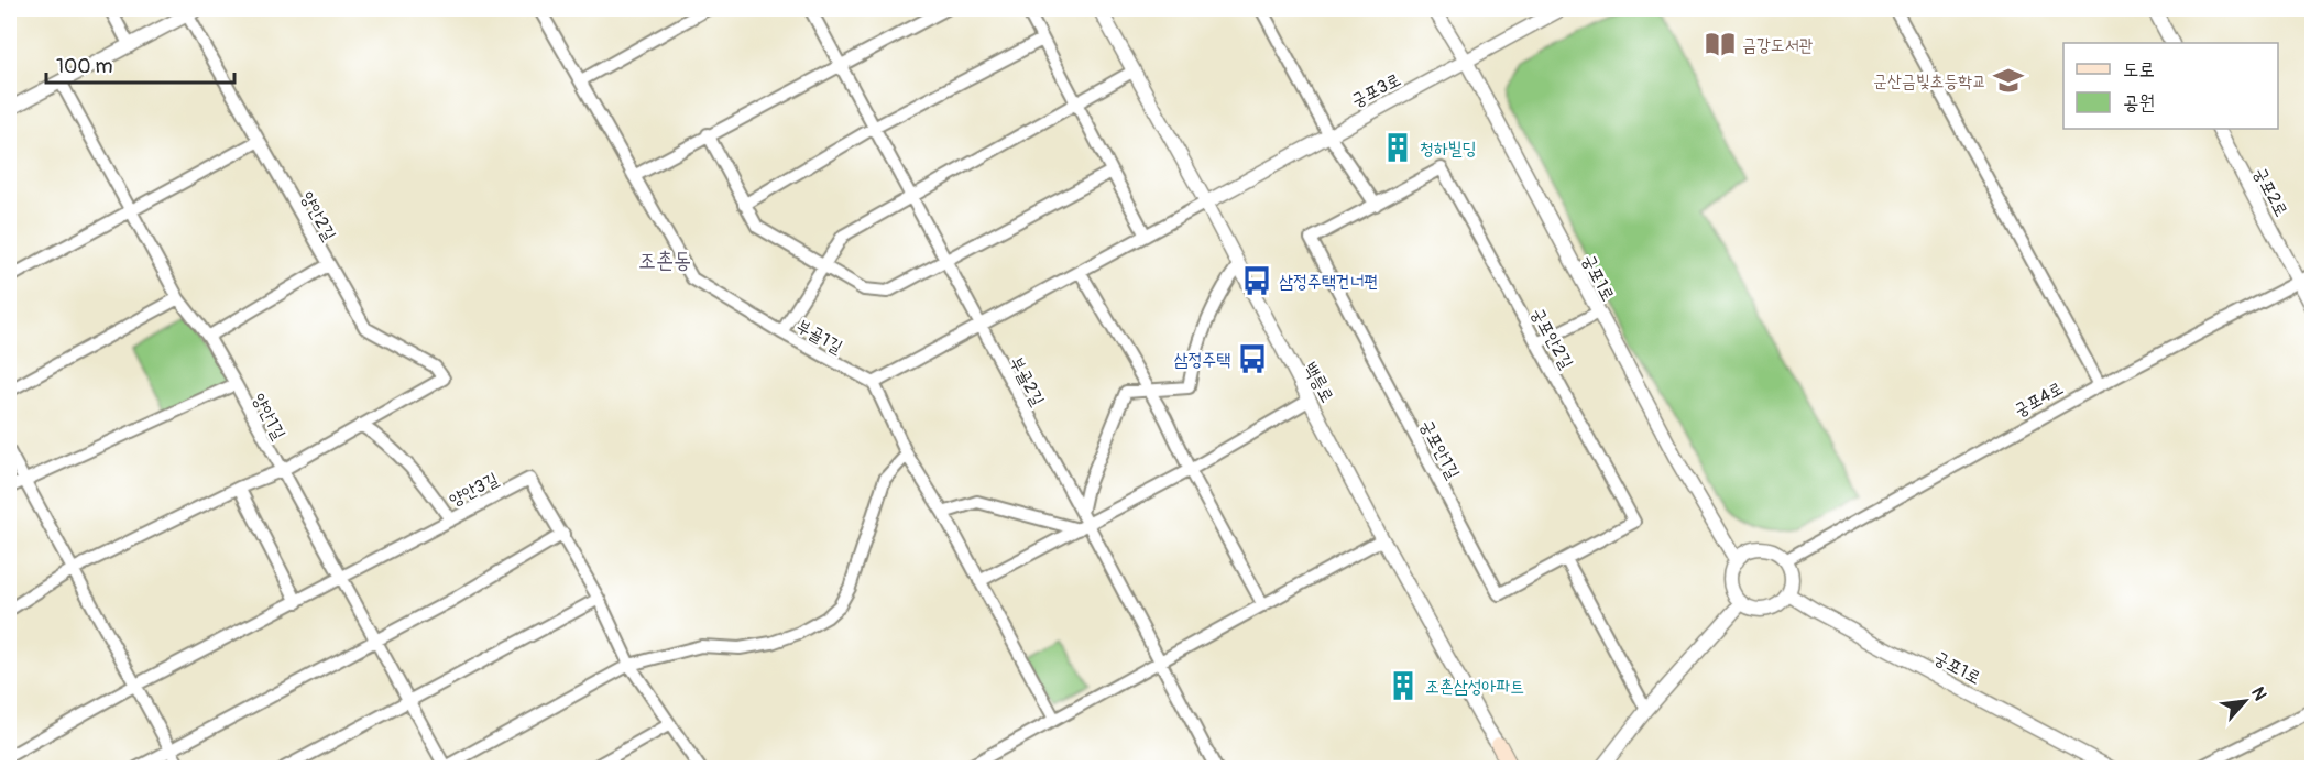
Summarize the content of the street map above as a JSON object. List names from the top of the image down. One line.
{"streets":{"street":["궁포3로","궁포2로","양안2길","궁포1로","부골1길","궁포안2길","부골2길","백릉로","궁포4로","양안1길","궁포안1길","양안3길"]},"crossings":[["궁포3로","궁포1로"],["궁포3로","백릉로"],["궁포2로","궁포4로"],["궁포1로","궁포4로"],["궁포안2길","궁포안1길"],["양안1길","양안3길"]],"districts":["조촌동"],"places":{"library":["금강도서관"],"school or university":["군산금빛초등학교"],"building":["청하빌딩","조촌삼성아파트"],"bus stop":["삼정주택건너편","삼정주택"]},"legend":["도로","공원"],"scale_bar":"100 m","north":"top right"}
